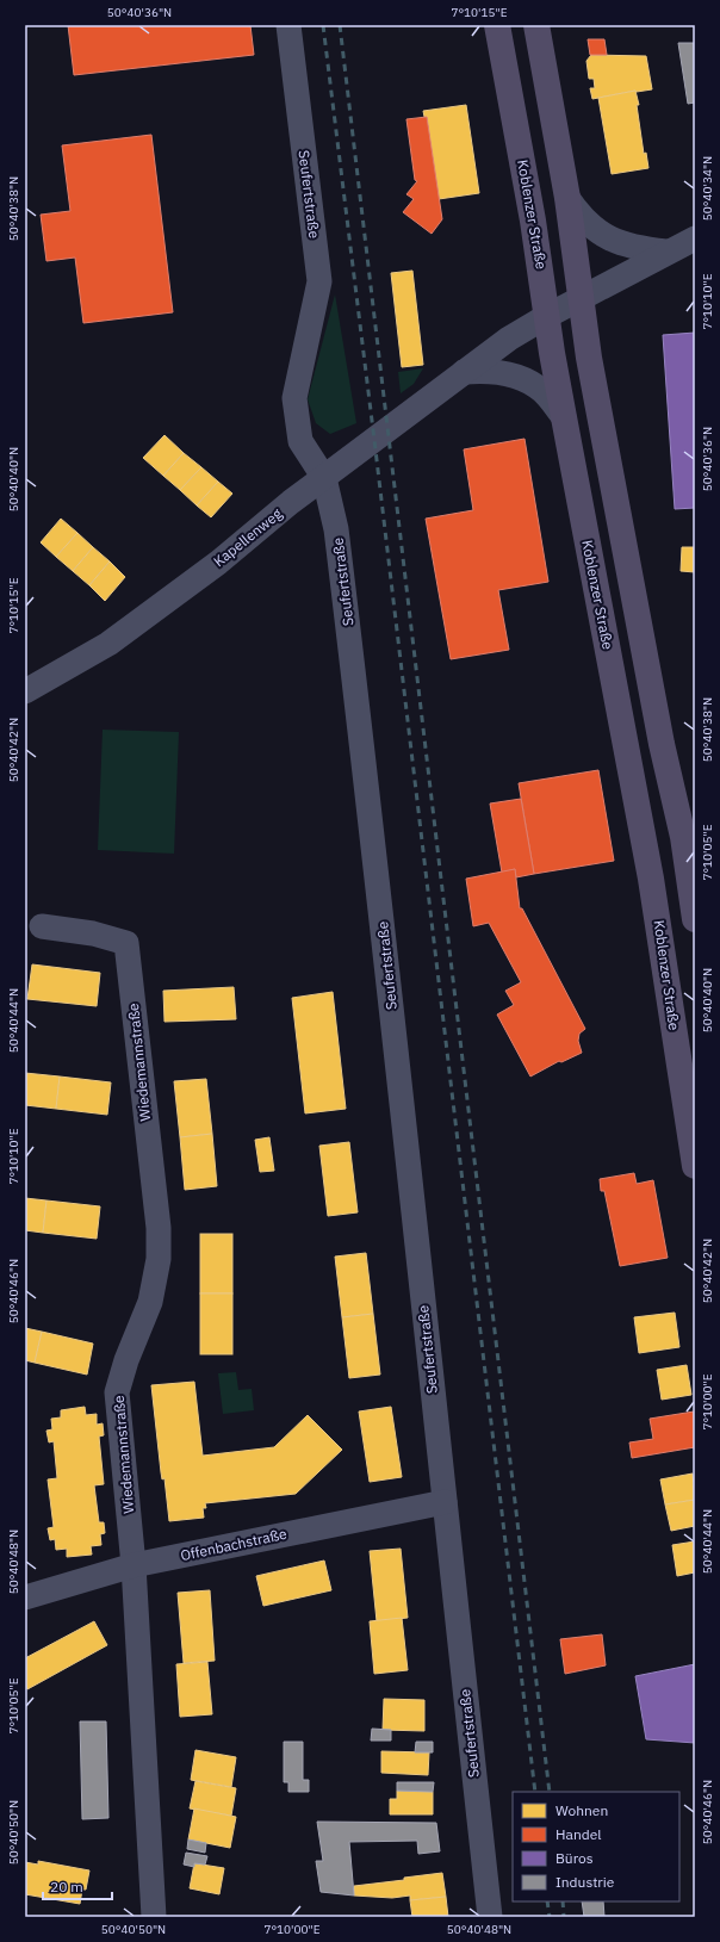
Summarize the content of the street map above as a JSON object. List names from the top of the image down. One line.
{"streets":{"main road":["Koblenzer Straße"],"street":["Seufertstraße","Kapellenweg","Wiedemannstraße","Offenbachstraße"]},"crossings":[["Seufertstraße","Kapellenweg"],["Seufertstraße","Offenbachstraße"],["Koblenzer Straße","Kapellenweg"],["Wiedemannstraße","Offenbachstraße"]],"legend":["Wohnen","Handel","Büros","Industrie"],"scale_bar":"20 m","coordinates":["50°40'36\"N","7°10'15\"E","50°40'34\"N","50°40'38\"N","7°10'10\"E","50°40'40\"N","50°40'42\"N","7°10'05\"E","50°40'44\"N","50°40'46\"N","7°10'00\"E","50°40'48\"N","50°40'50\"N"]}
